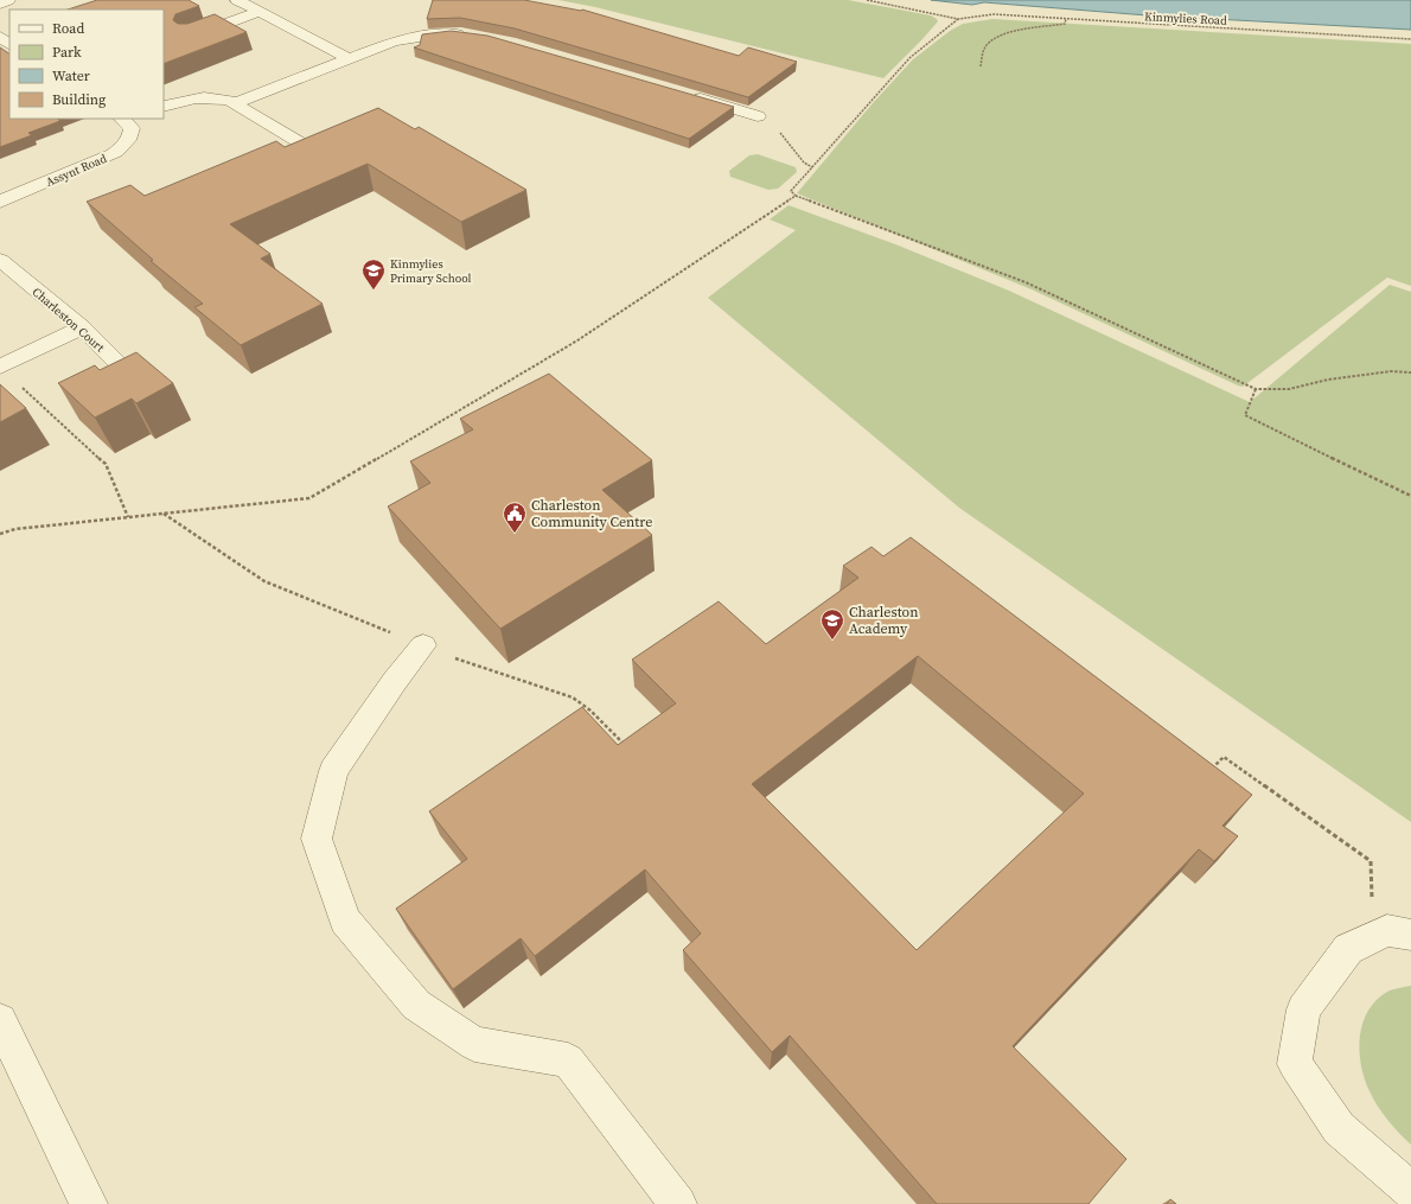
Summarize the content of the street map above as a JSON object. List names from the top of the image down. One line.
{"streets":{"street":["Assynt Road","Charleston Court"],"path":["Kinmylies Road"]},"places":{"school or university":["Kinmylies Primary School","Charleston Academy"],"public building":["Charleston Community Centre"]},"legend":["Road","Park","Water","Building"]}
